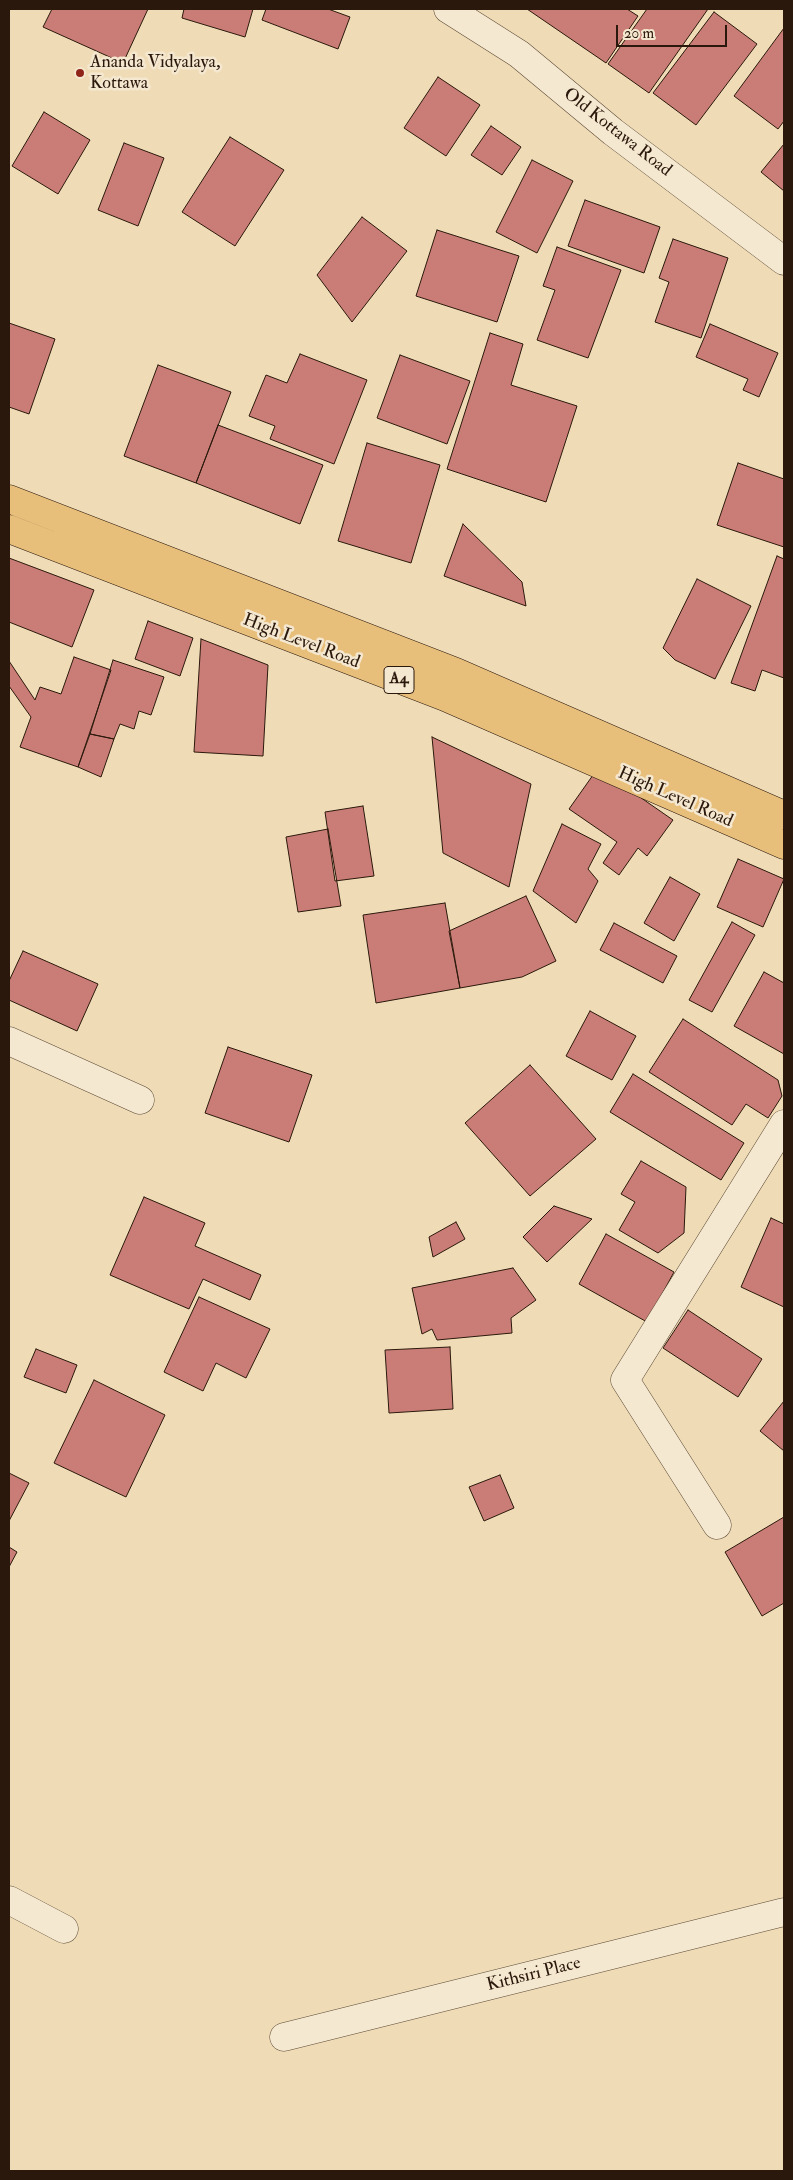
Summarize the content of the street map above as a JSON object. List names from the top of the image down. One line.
{"streets":{"highway":["High Level Road","A4"],"street":["Old Kottawa Road","Kithsiri Place"]},"places":["Ananda Vidyalaya, Kottawa"],"scale_bar":"20 m"}
